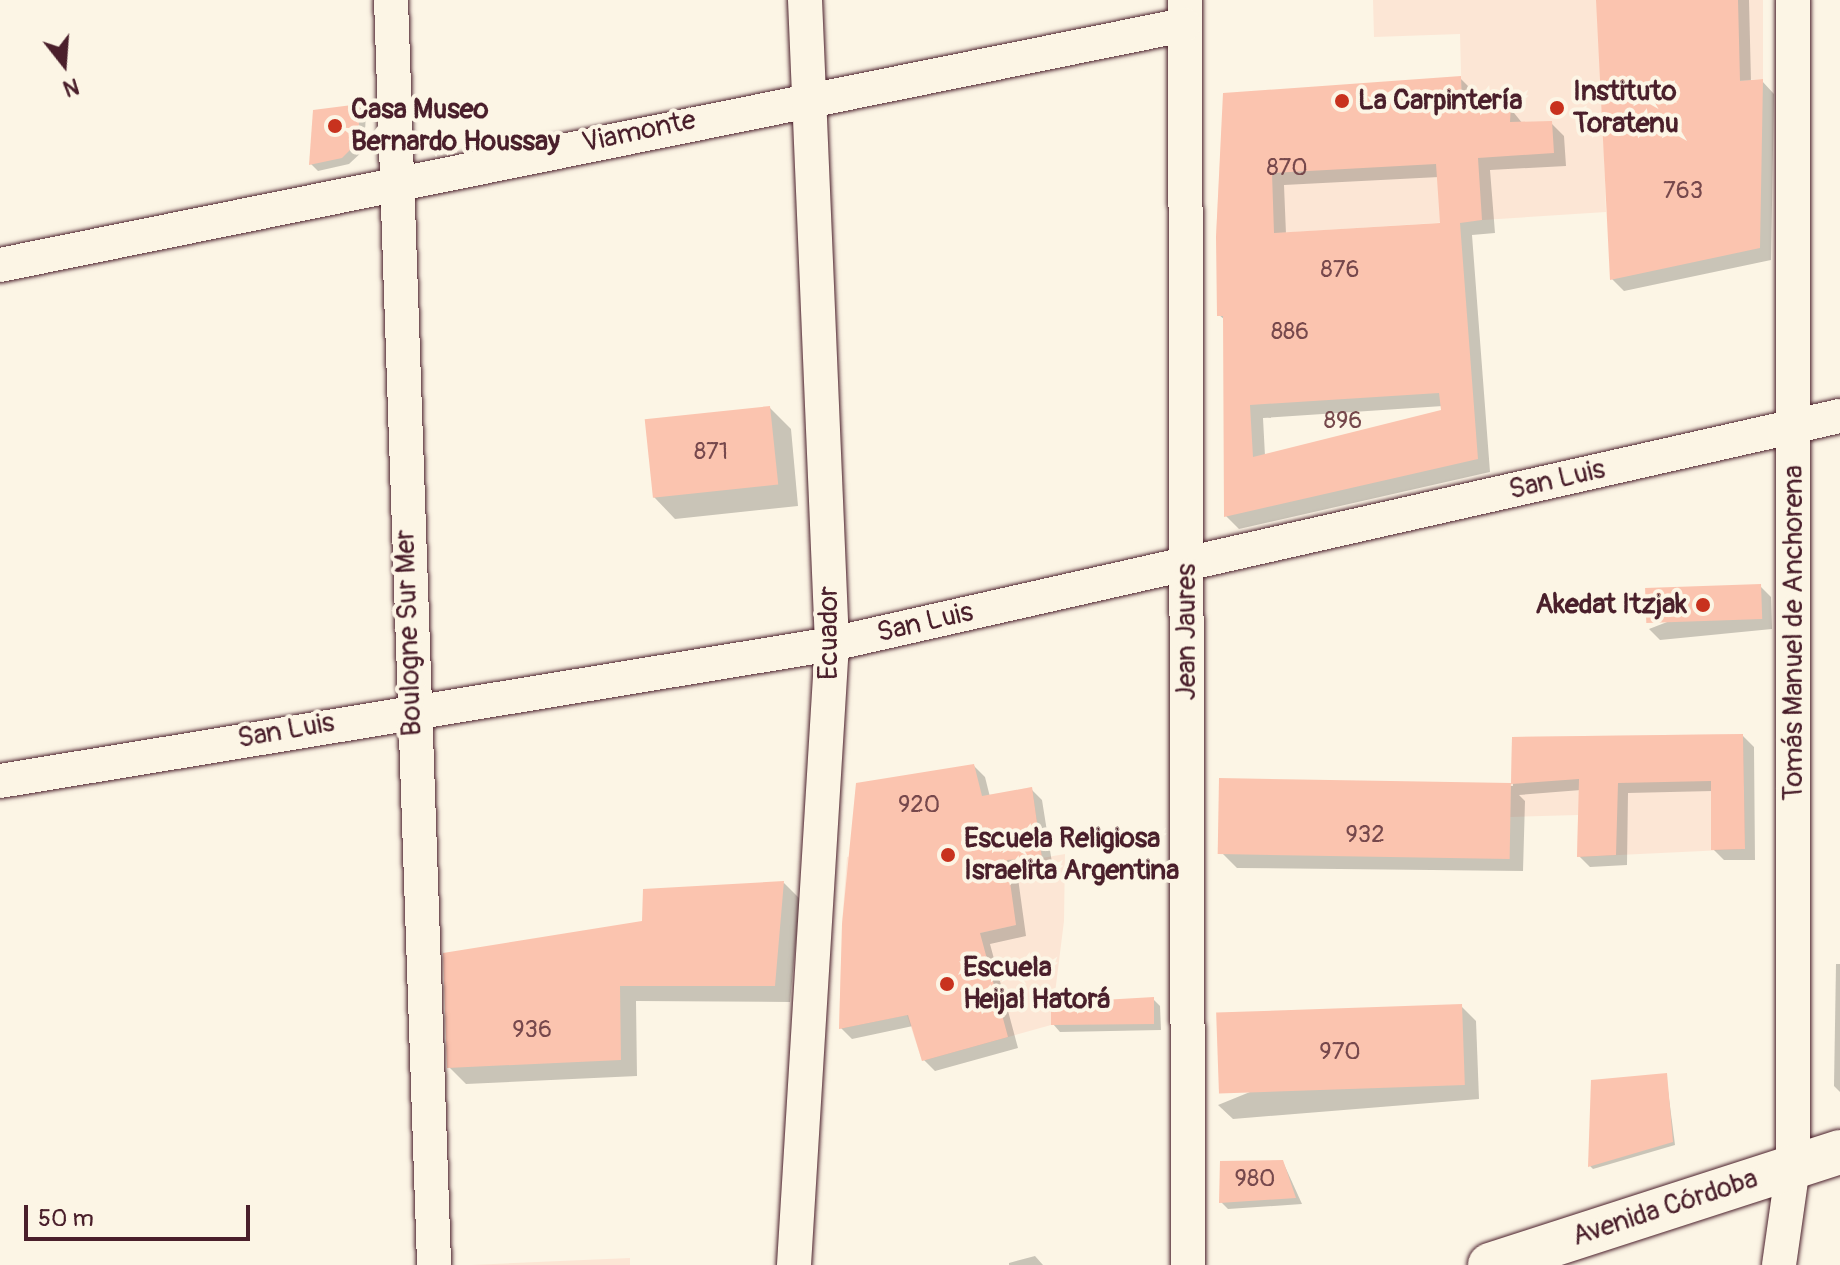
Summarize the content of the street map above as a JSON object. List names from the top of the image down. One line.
{"streets":{"main road":["Avenida Córdoba"],"street":["Viamonte","San Luis","Jean Jaures","Boulogne Sur Mer","Ecuador","Tomás Manuel de Anchorena"]},"crossings":[["Viamonte","Jean Jaures"],["Viamonte","Boulogne Sur Mer"],["Viamonte","Ecuador"],["San Luis","Jean Jaures"],["San Luis","Boulogne Sur Mer"],["San Luis","Ecuador"],["San Luis","Tomás Manuel de Anchorena"],["Tomás Manuel de Anchorena","Avenida Córdoba"]],"places":["La Carpintería","Instituto Toratenu","Casa Museo Bernardo Houssay","Akedat Itzjak","Escuela Religiosa Israelita Argentina","Escuela Heijal Hatorá"],"house_numbers":["870","763","876","886","896","871","920","932","936","970","980"],"scale_bar":"50 m","north":"bottom"}
